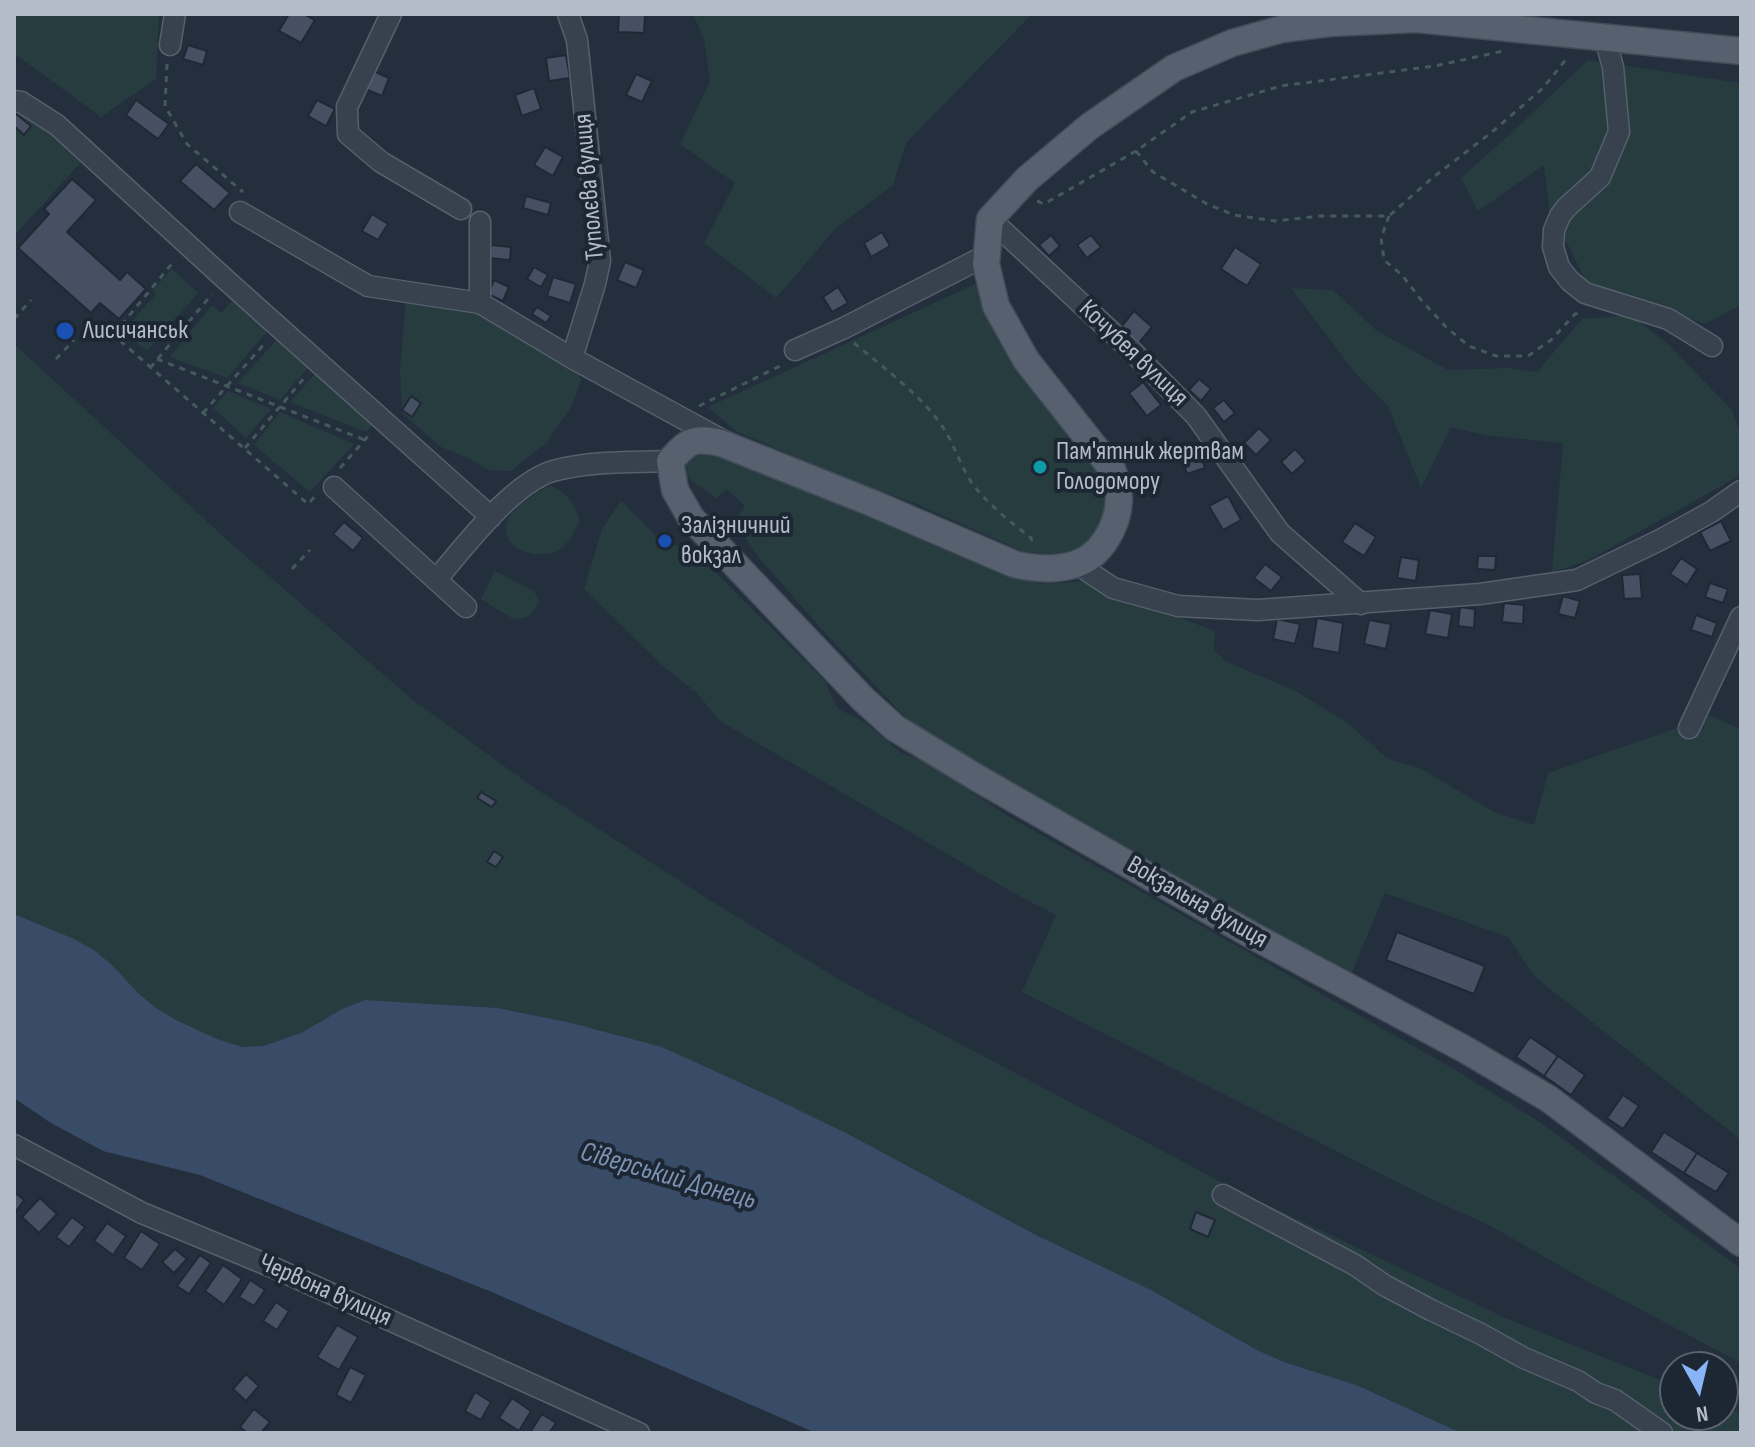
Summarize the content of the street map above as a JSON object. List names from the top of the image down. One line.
{"streets":{"main road":["Вокзальна вулиця"],"street":["Туполєва вулиця","Кочубея вулиця","Червона вулиця"]},"water":["Сіверський Донець"],"places":["Лисичанськ","Пам'ятник жертвам Голодомору","Залізничний вокзал"],"north":"bottom"}
